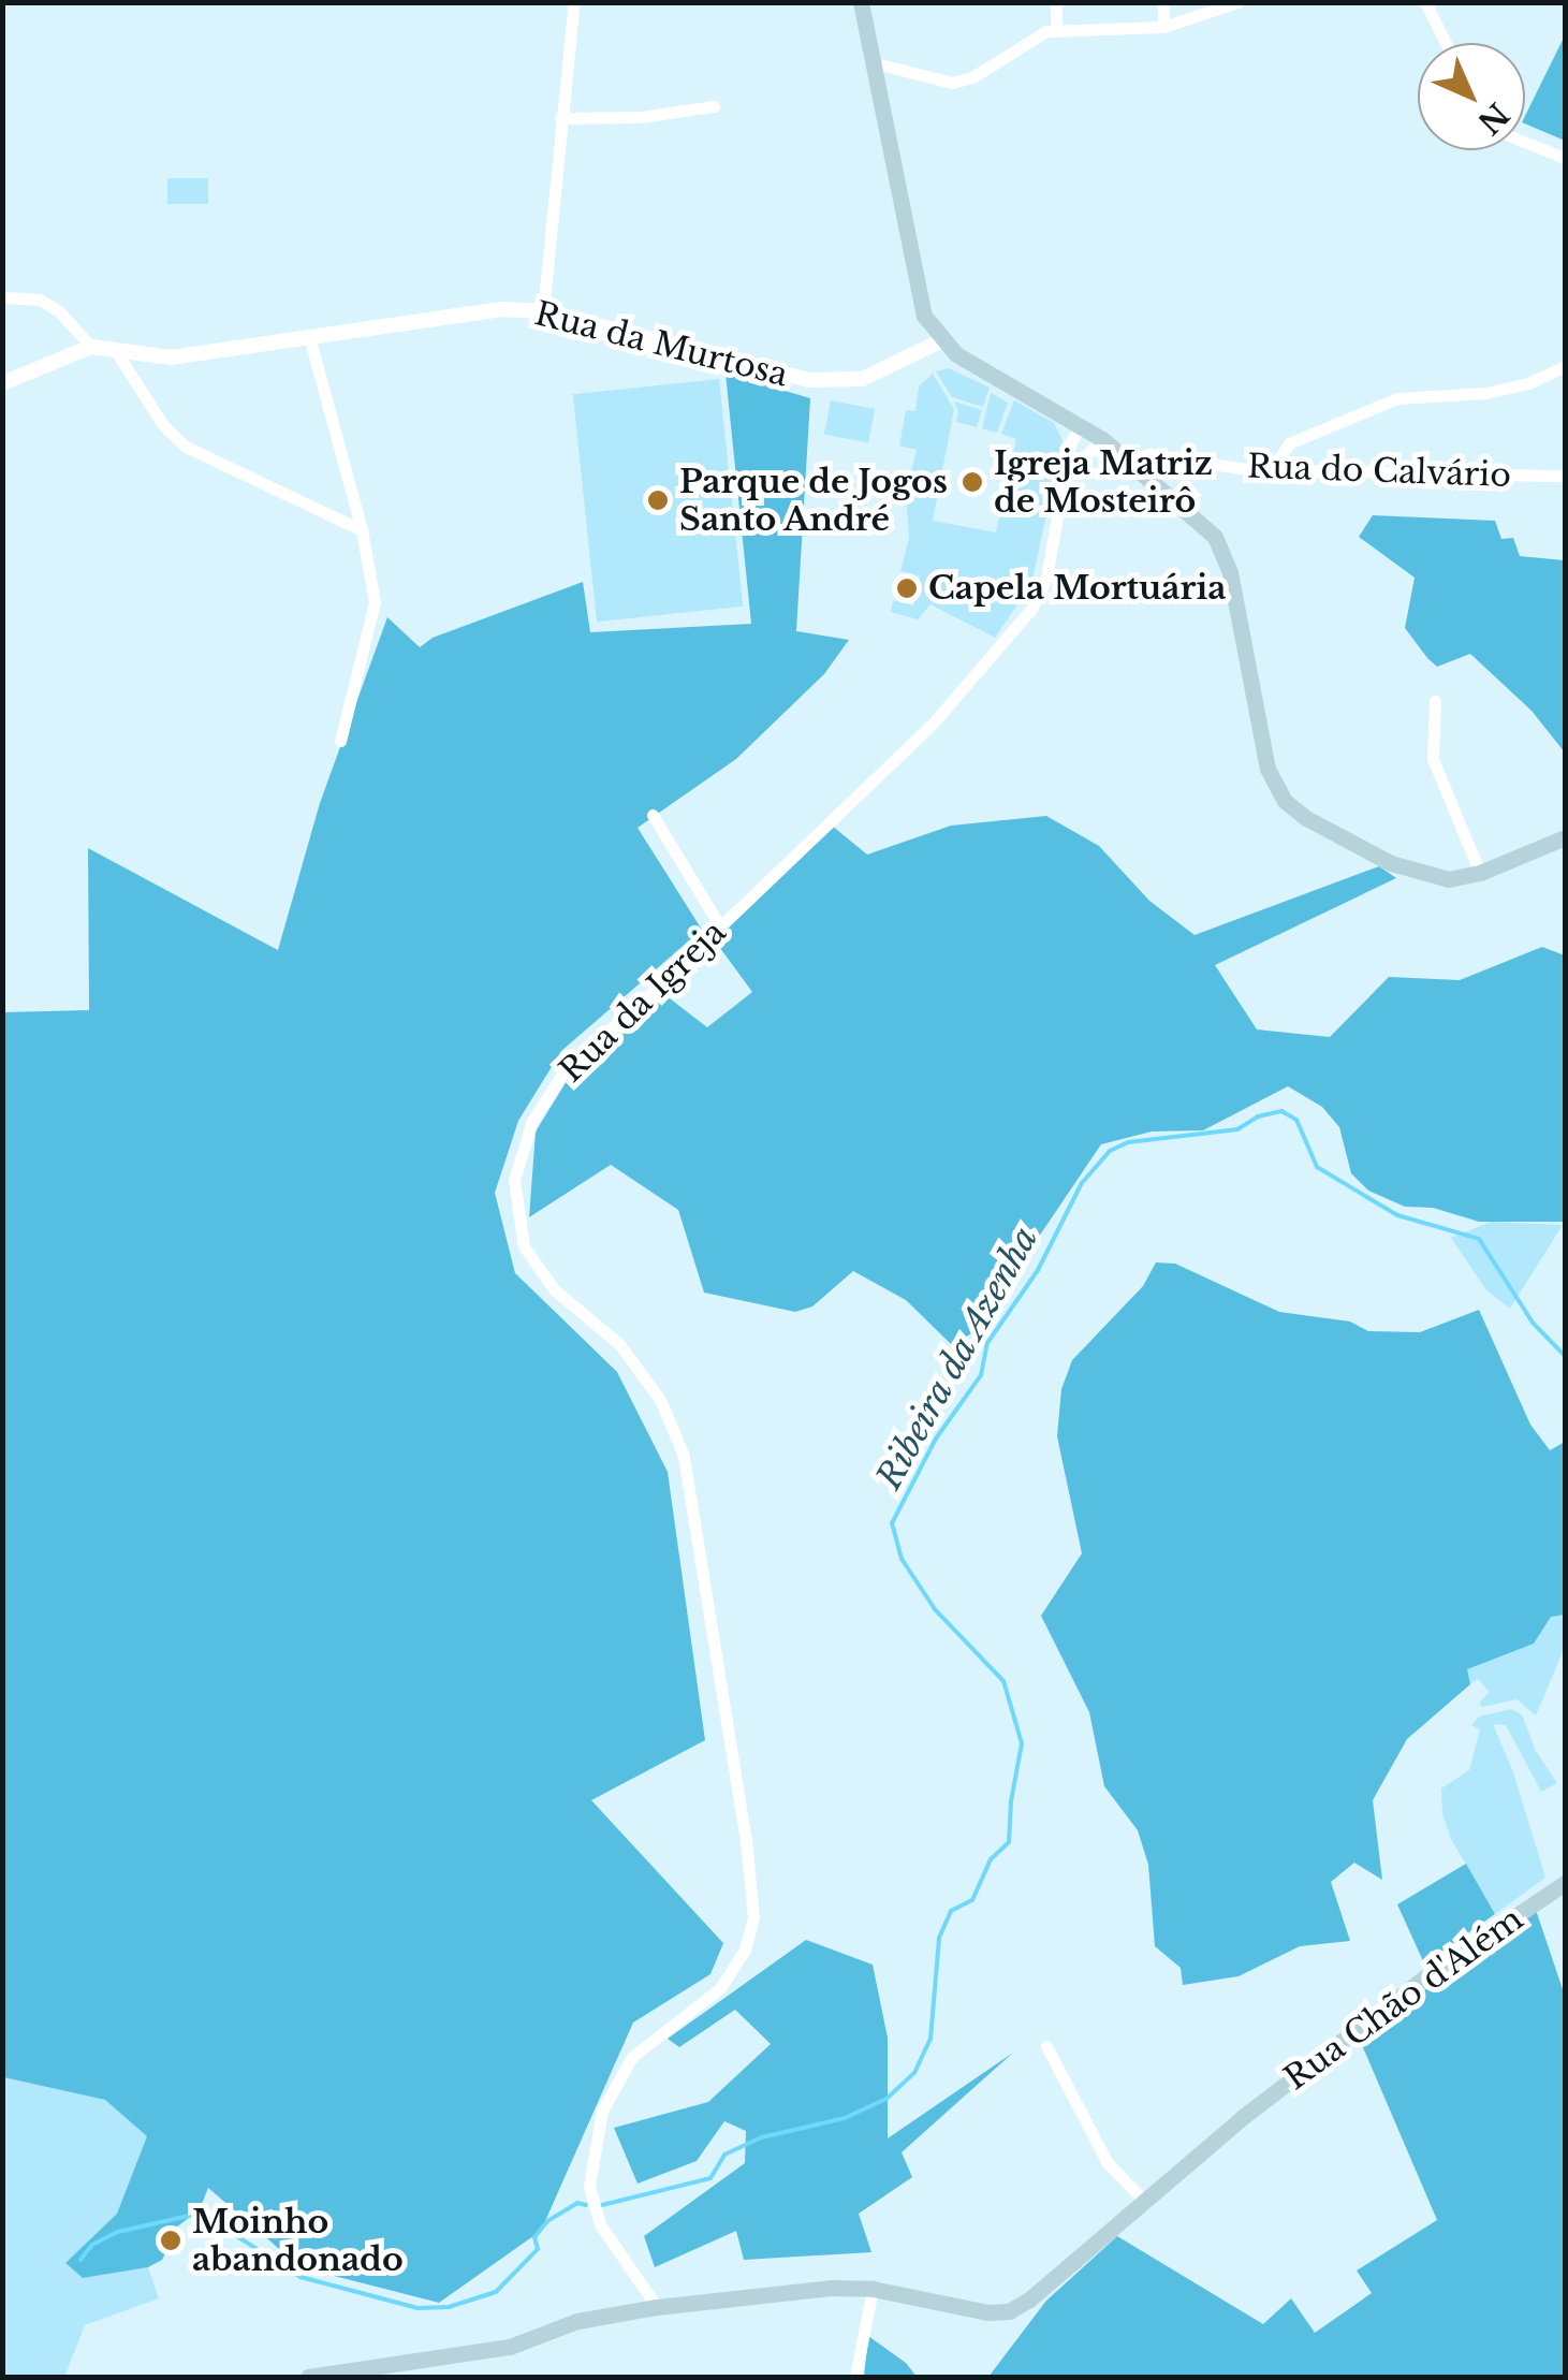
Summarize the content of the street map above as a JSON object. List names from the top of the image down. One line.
{"streets":{"main road":["Rua Chão d'Além"],"street":["Rua da Murtosa","Rua do Calvário","Rua da Igreja"]},"crossings":[["Rua da Igreja","Rua Chão d'Além"]],"water":["Ribeira da Azenha"],"places":["Igreja Matriz de Mosteirô","Parque de Jogos Santo André","Capela Mortuária","Moinho abandonado"],"north":"bottom right"}
